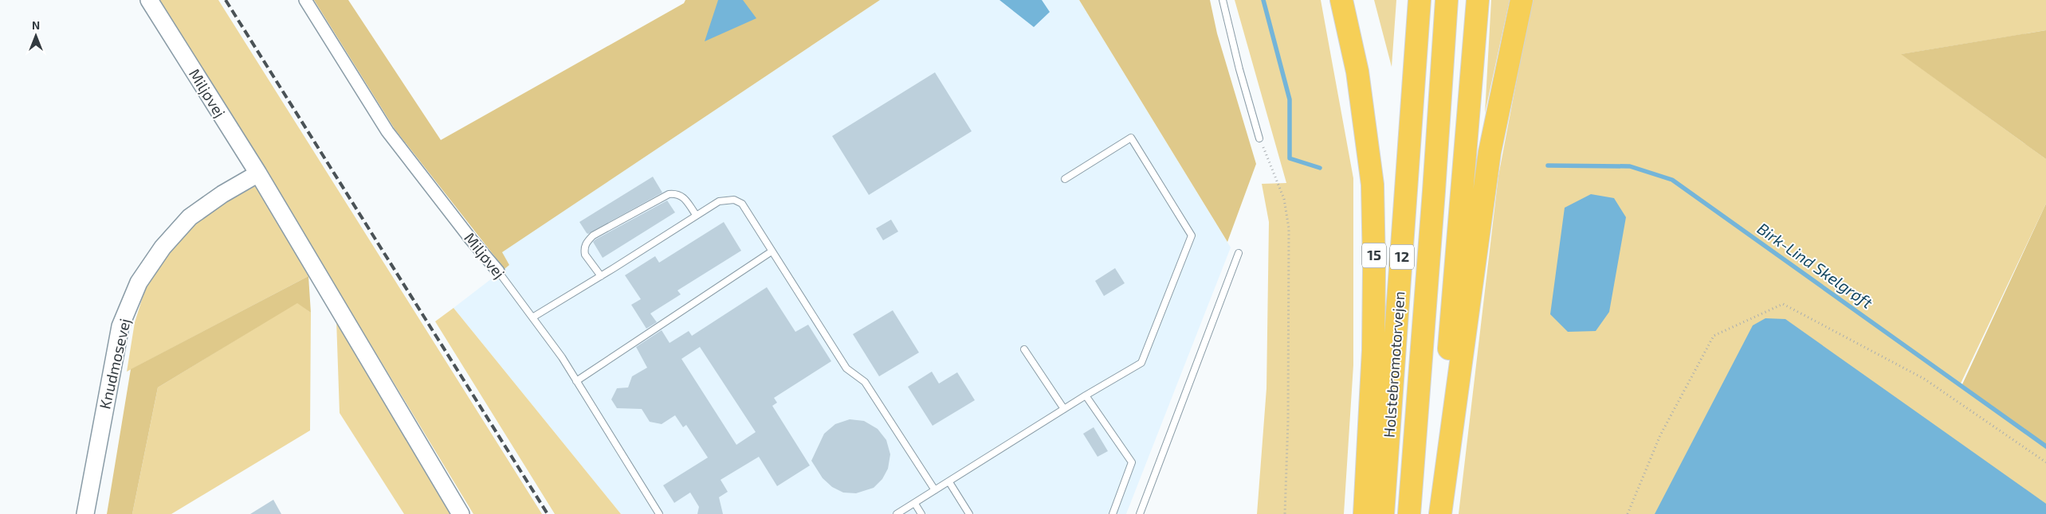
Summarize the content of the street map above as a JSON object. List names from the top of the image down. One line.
{"streets":{"highway":["15","12","Holstebromotorvejen"],"street":["Miljøvej","Knudmosevej"]},"crossings":[["Miljøvej","Knudmosevej"]],"water":["Birk-Lind Skelgrøft"],"north":"top"}
